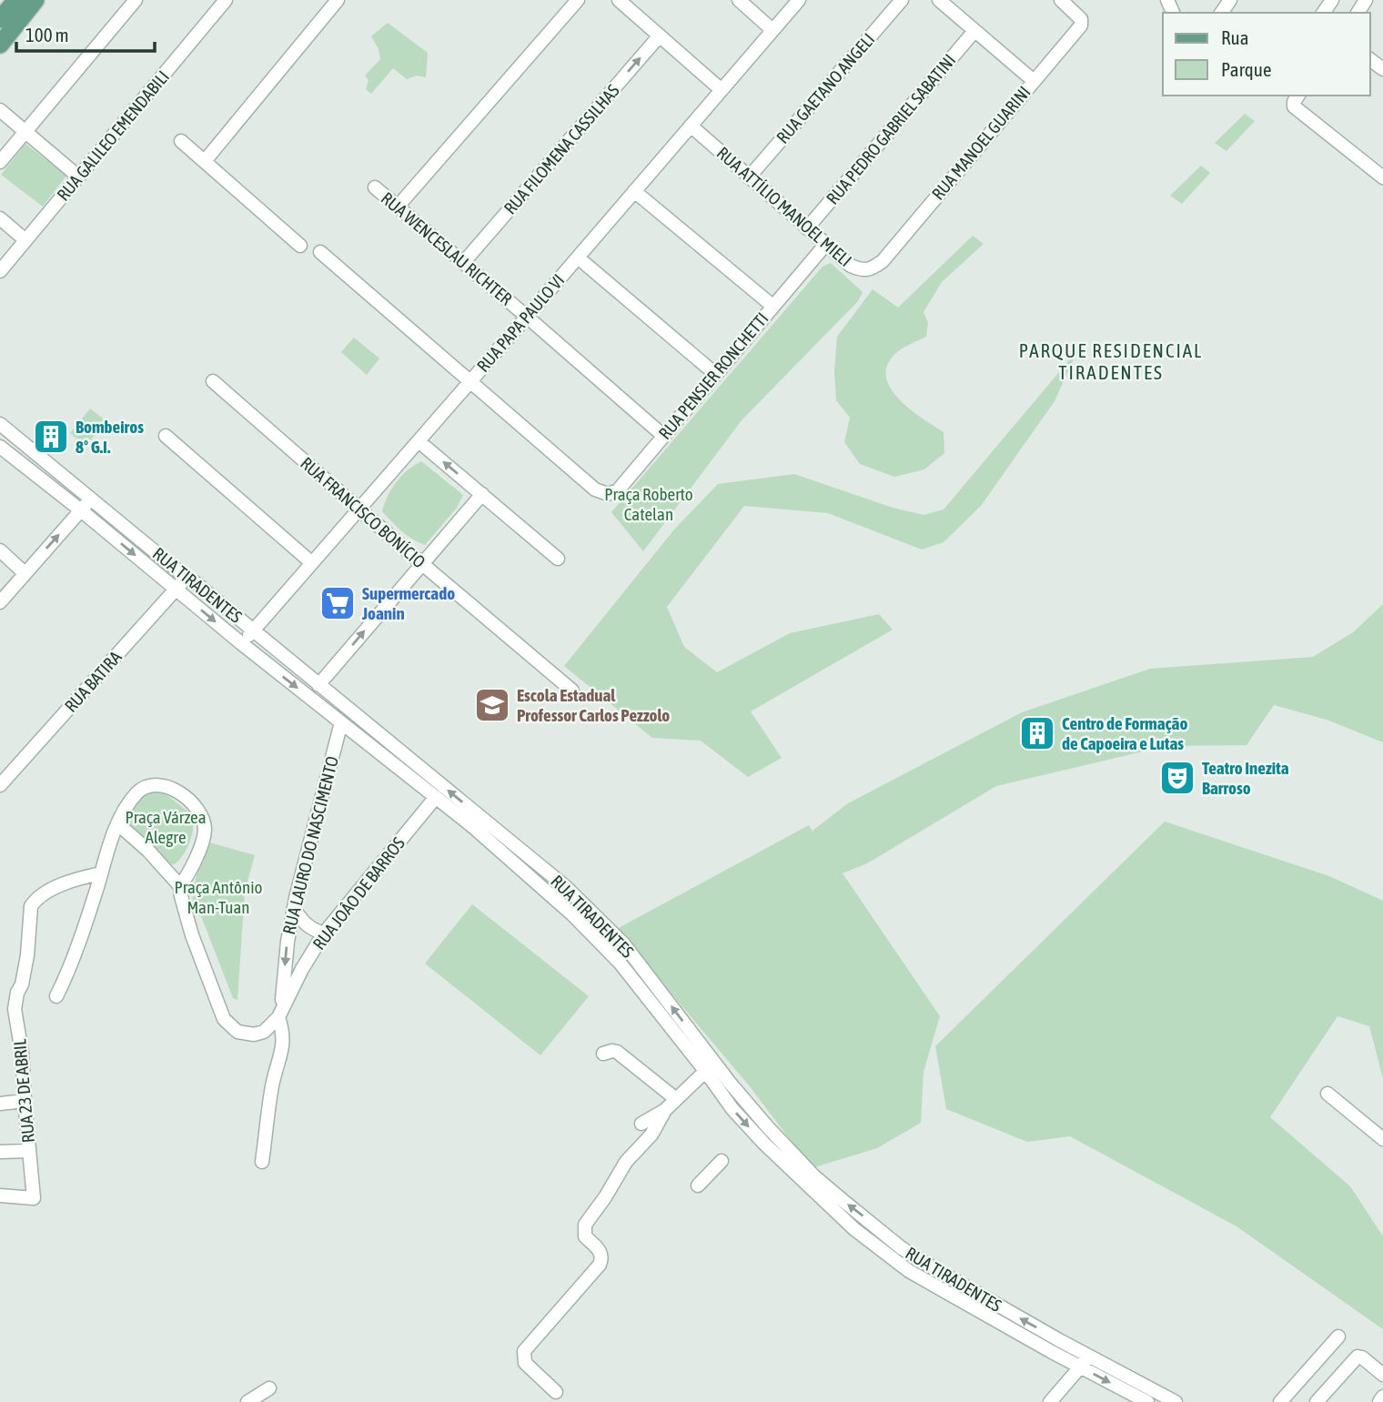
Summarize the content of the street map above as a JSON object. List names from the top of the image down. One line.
{"streets":{"street":["RUA GAETANO ANGELI","RUA PEDRO GABRIEL SABATINI","RUA GALILEO EMENDABILI","RUA MANOEL GUARINI","RUA FILOMENA CASSILHAS","RUA ATTÍLIO MANOEL MIELI","RUA WENCESLAU RICHTER","RUA PAPA PAULO VI","RUA PENSIER RONCHETTI","RUA FRANCISCO BONÍCIO","RUA TIRADENTES","RUA BATIRA","RUA LAURO DO NASCIMENTO","RUA JOÂO DE BARROS","RUA 23 DE ABRIL"]},"crossings":[["RUA GAETANO ANGELI","RUA ATTÍLIO MANOEL MIELI"],["RUA PEDRO GABRIEL SABATINI","RUA ATTÍLIO MANOEL MIELI"],["RUA MANOEL GUARINI","RUA ATTÍLIO MANOEL MIELI"],["RUA FILOMENA CASSILHAS","RUA WENCESLAU RICHTER"],["RUA ATTÍLIO MANOEL MIELI","RUA PAPA PAULO VI"],["RUA ATTÍLIO MANOEL MIELI","RUA PENSIER RONCHETTI"],["RUA WENCESLAU RICHTER","RUA PAPA PAULO VI"],["RUA WENCESLAU RICHTER","RUA PENSIER RONCHETTI"],["RUA PAPA PAULO VI","RUA PENSIER RONCHETTI"],["RUA PAPA PAULO VI","RUA FRANCISCO BONÍCIO"],["RUA PAPA PAULO VI","RUA TIRADENTES"],["RUA TIRADENTES","RUA BATIRA"],["RUA TIRADENTES","RUA LAURO DO NASCIMENTO"],["RUA TIRADENTES","RUA JOÂO DE BARROS"],["RUA LAURO DO NASCIMENTO","RUA JOÂO DE BARROS"]],"districts":["PARQUE RESIDENCIAL TIRADENTES"],"parks":["Praça Roberto Catelan","Praça Várzea Alegre","Praça Antônio Man-Tuan"],"places":{"building":["Bombeiros 8º G.I.","Centro de Formação de Capoeira e Lutas"],"supermarket":["Supermercado Joanin"],"school or university":["Escola Estadual Professor Carlos Pezzolo"],"theatre":["Teatro Inezita Barroso"]},"legend":["Rua","Parque"],"scale_bar":"100 m"}
